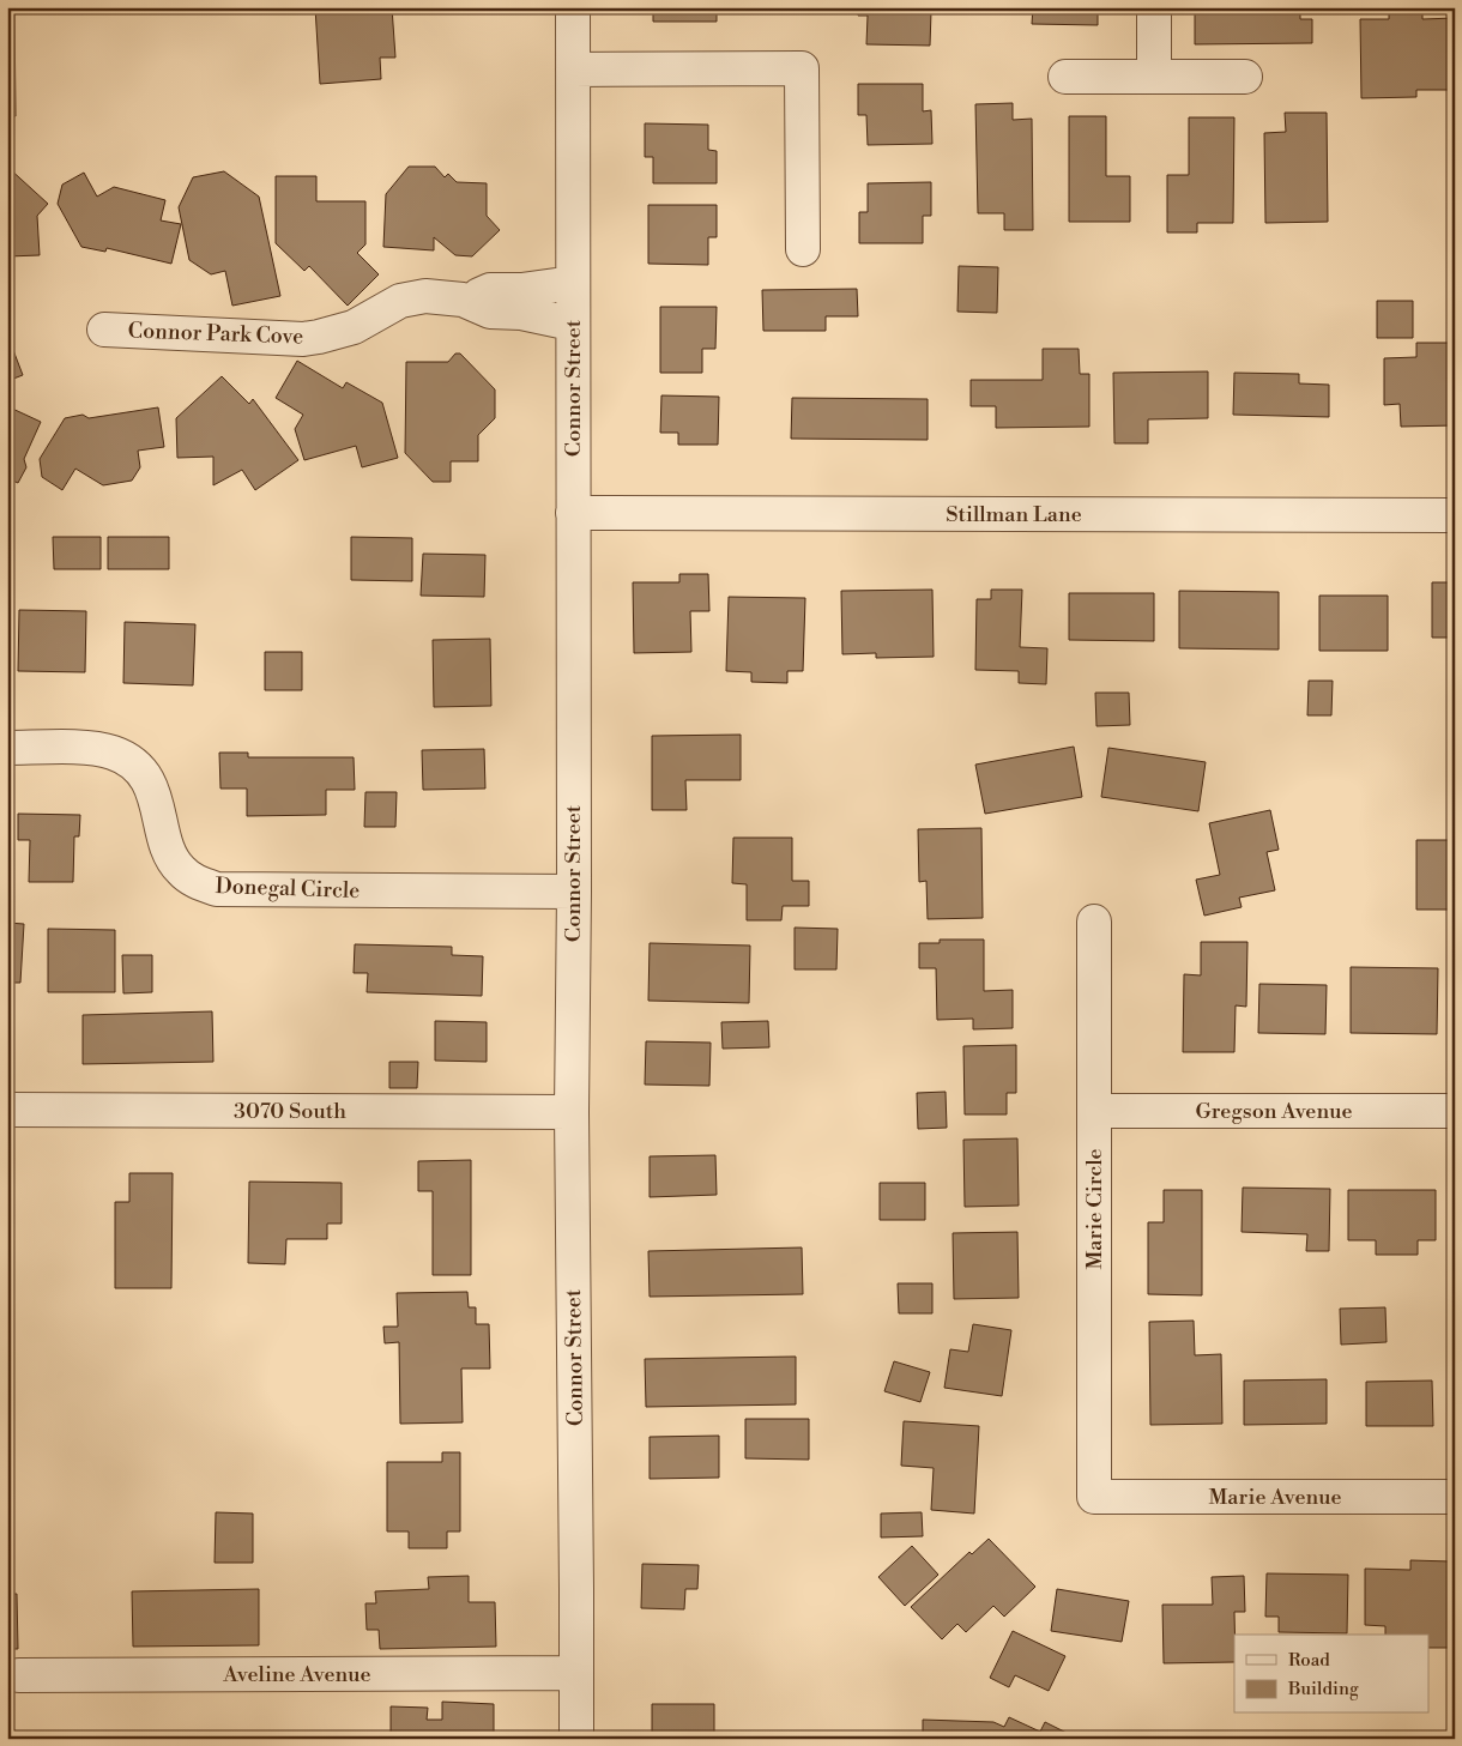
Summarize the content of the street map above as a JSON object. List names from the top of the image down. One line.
{"streets":{"street":["Connor Park Cove","Connor Street","Stillman Lane","Donegal Circle","3070 South","Gregson Avenue","Marie Circle","Marie Avenue","Aveline Avenue"]},"crossings":[["Connor Park Cove","Connor Street"],["Connor Street","Stillman Lane"],["Connor Street","Donegal Circle"],["Connor Street","3070 South"],["Connor Street","Aveline Avenue"],["Gregson Avenue","Marie Circle"],["Marie Circle","Marie Avenue"]],"legend":["Road","Building"]}
